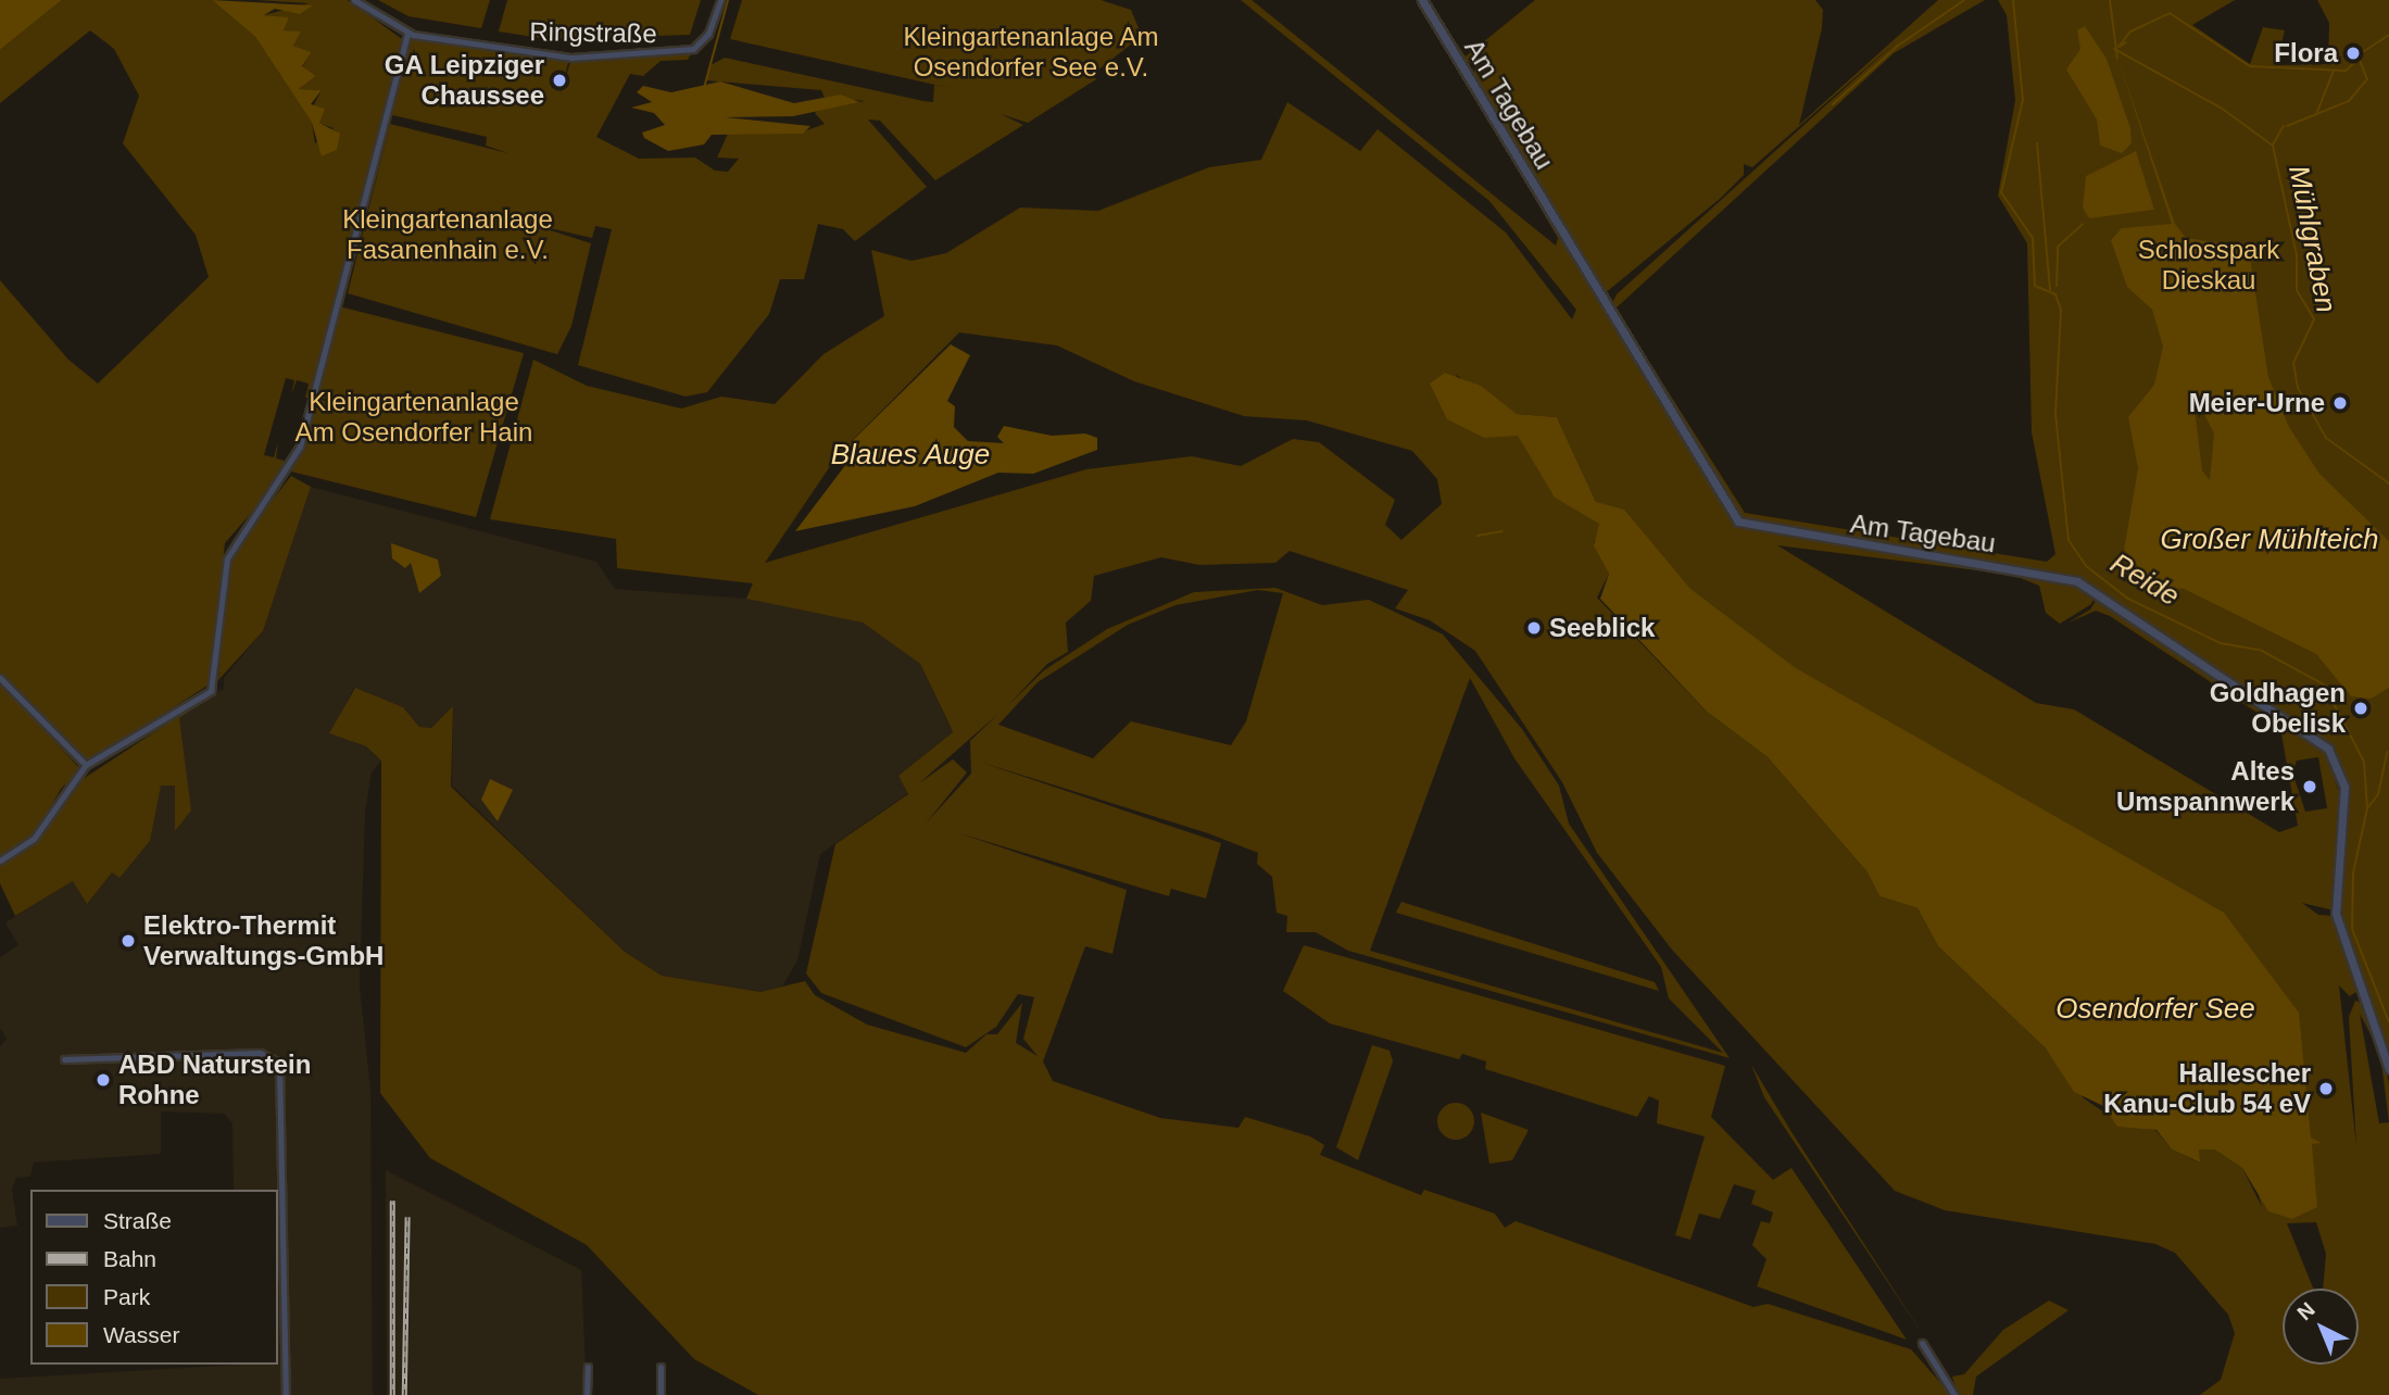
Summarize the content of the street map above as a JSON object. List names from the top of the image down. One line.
{"streets":{"street":["Ringstraße","Am Tagebau"]},"water":["Mühlgraben","Blaues Auge","Großer Mühlteich","Reide","Osendorfer See"],"parks":["Kleingartenanlage Am Osendorfer See e.V.","Kleingartenanlage Fasanenhain e.V.","Schlosspark Dieskau","Kleingartenanlage Am Osendorfer Hain"],"places":["Flora","GA Leipziger Chaussee","Meier-Urne","Seeblick","Goldhagen Obelisk","Altes Umspannwerk","Elektro-Thermit Verwaltungs-GmbH","ABD Naturstein Rohne","Hallescher Kanu-Club 54 eV"],"legend":["Straße","Bahn","Park","Wasser"],"north":"top left"}
